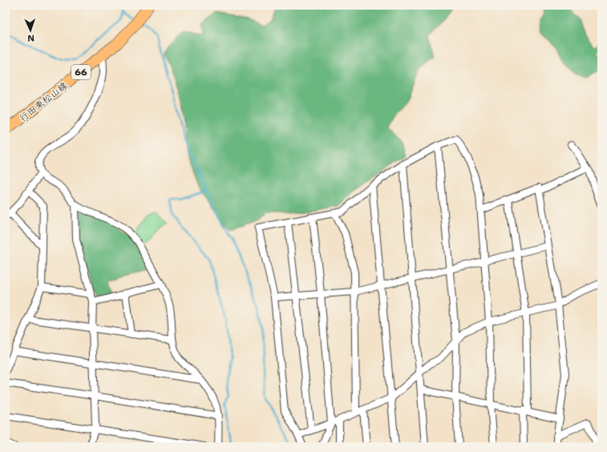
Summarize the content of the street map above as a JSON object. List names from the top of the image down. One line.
{"streets":{"main road":["66","行田東松山線"]},"north":"bottom"}
